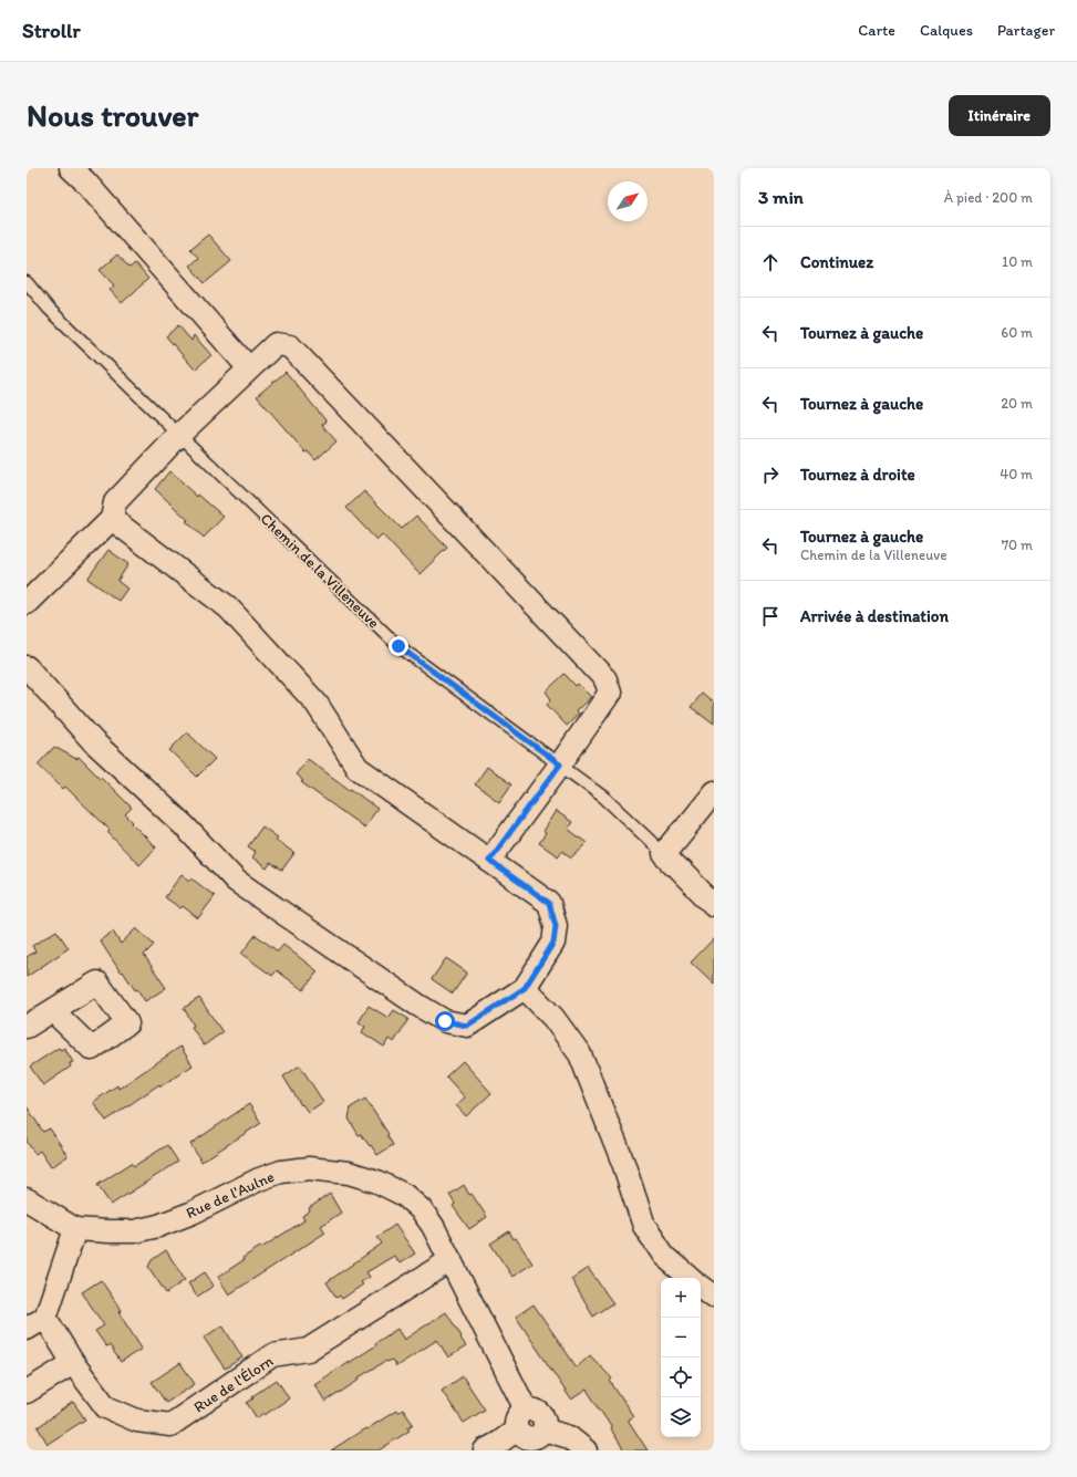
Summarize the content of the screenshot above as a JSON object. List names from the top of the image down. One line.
{"streets":{"street":["Chemin de la Villeneuve","Rue de l'Aulne","Rue de l'Élorn"]},"crossings":[["Rue de l'Aulne","Rue de l'Élorn"]],"north":"top right","page":{"header":"Strollr","nav":["Carte","Calques","Partager"],"buttons":"Itinéraire","title":"Nous trouver","heading":["3 min","À pied · 200 m"],"list":[["Continuez","10 m"],["Tournez à gauche","60 m"],["Tournez à gauche","20 m"],["Tournez à droite","40 m"],["Tournez à gauche","Chemin de la Villeneuve","70 m"],"Arrivée à destination"],"map_buttons":["+","−"]}}
